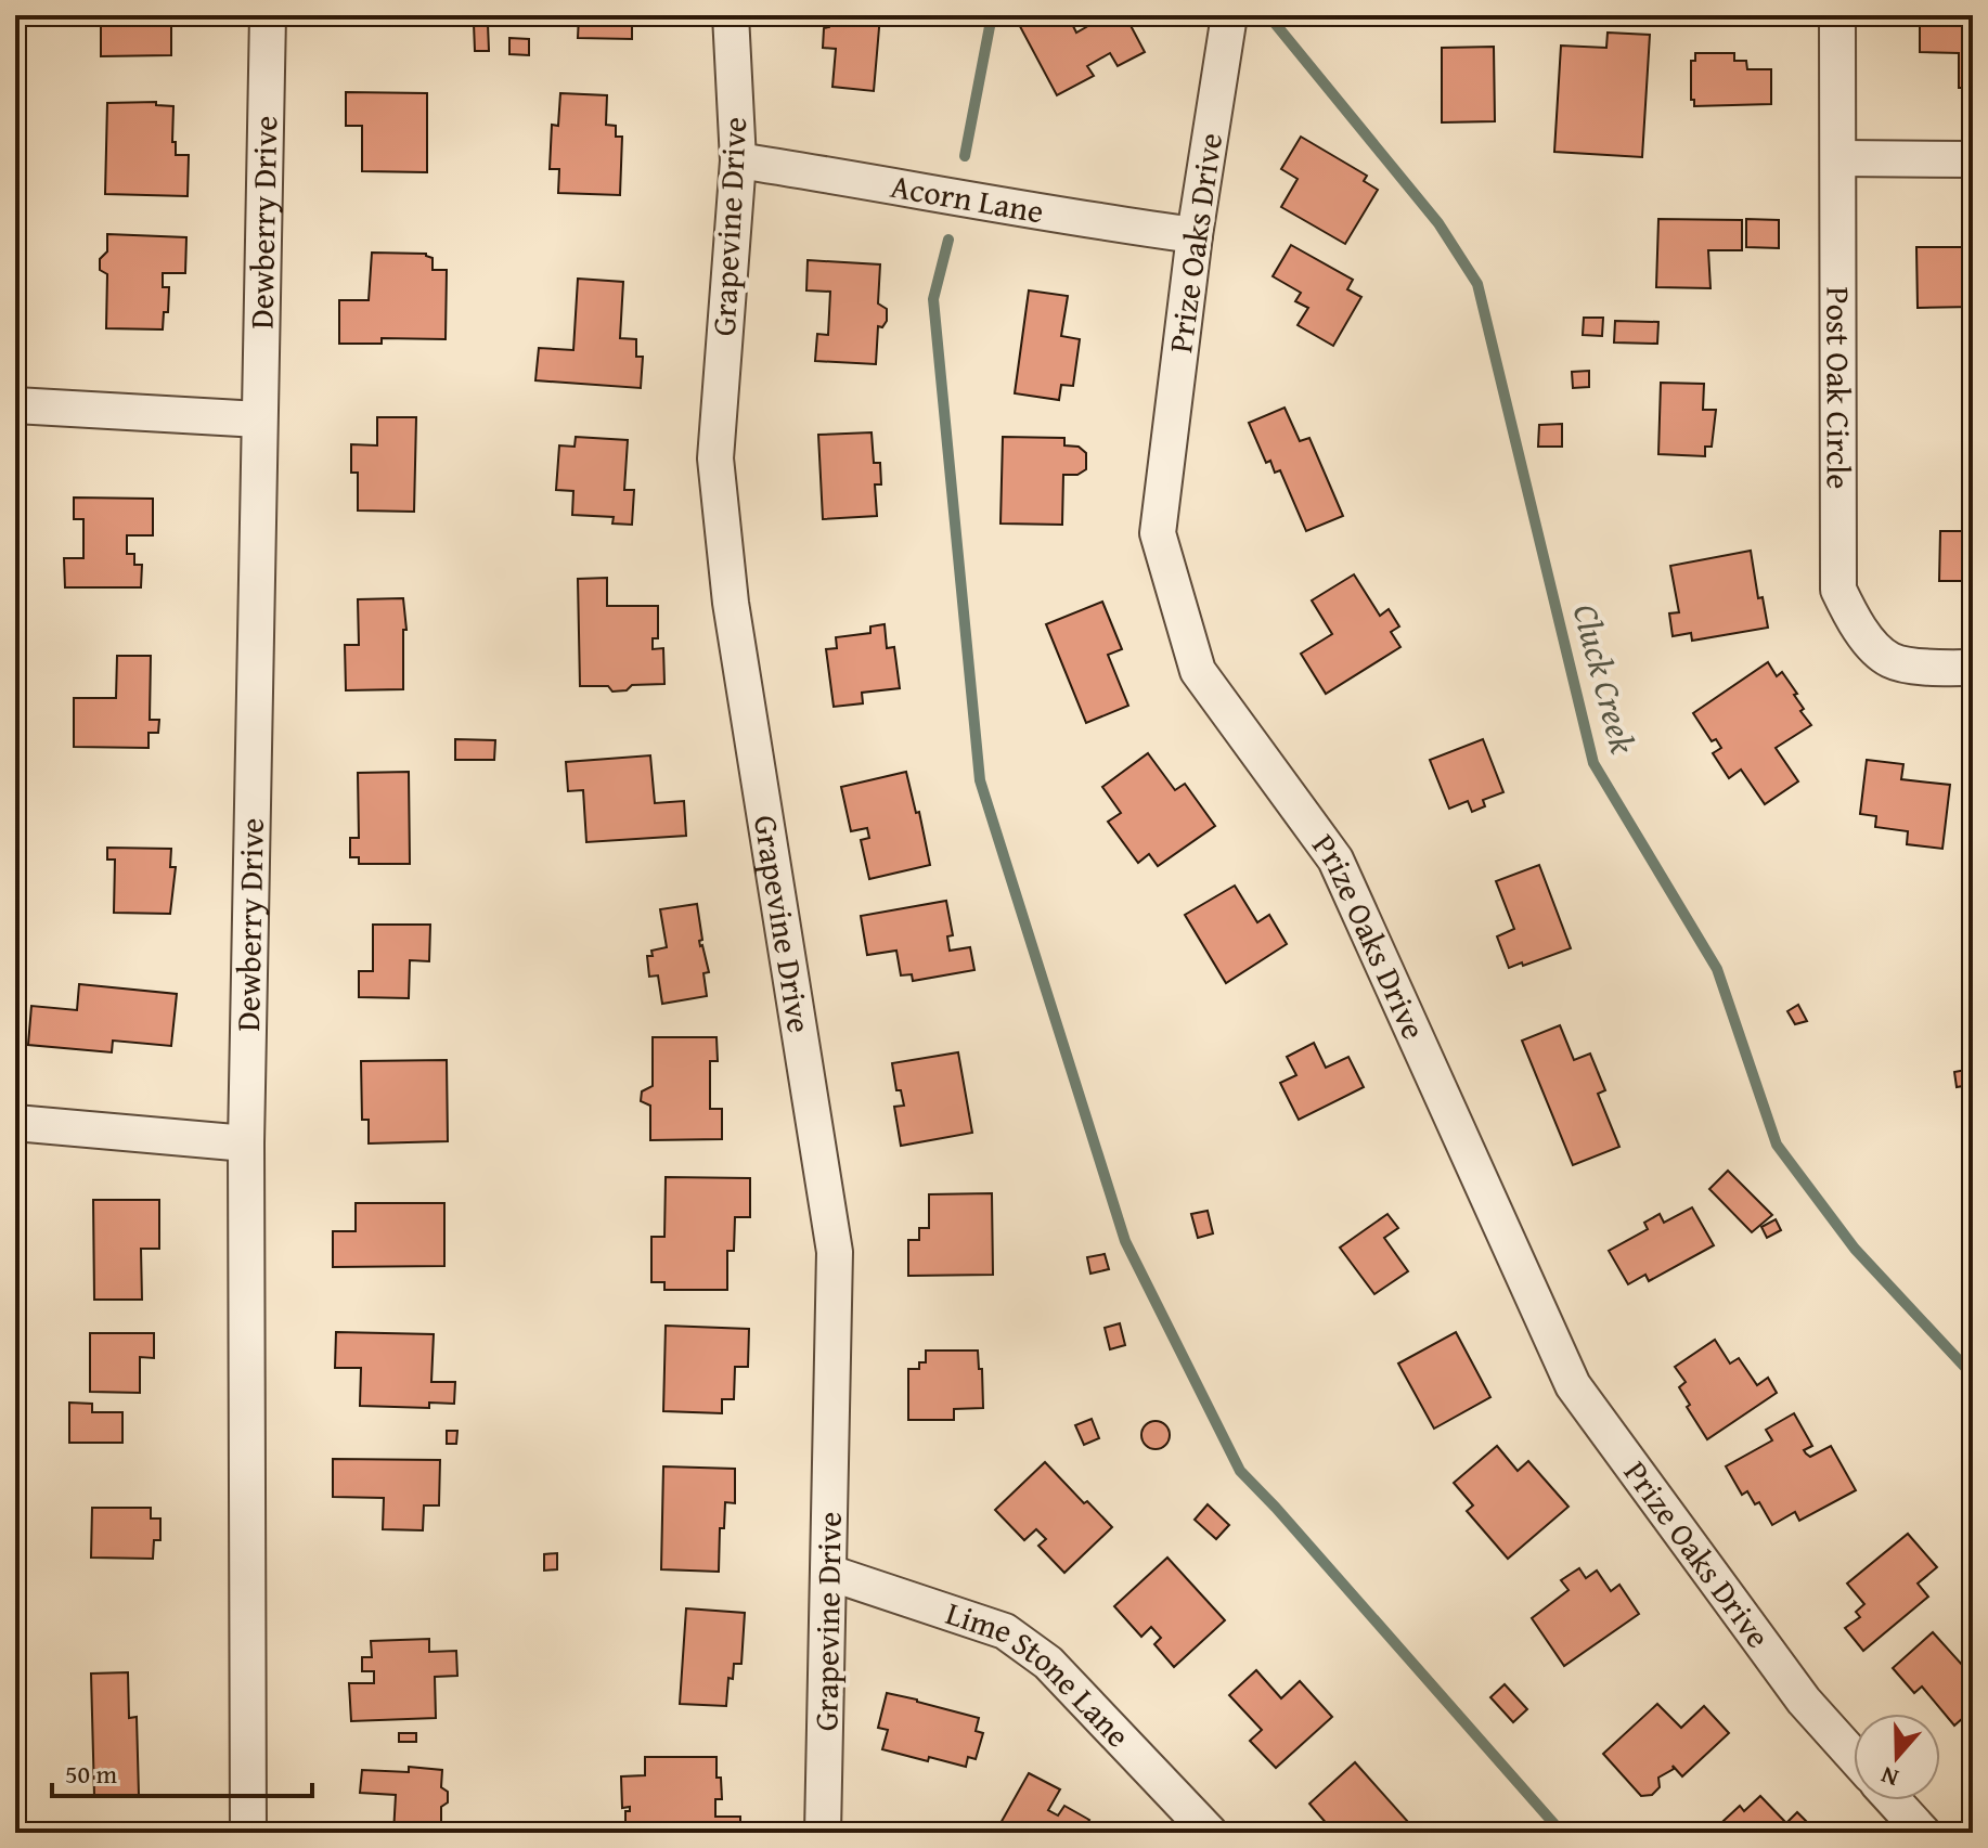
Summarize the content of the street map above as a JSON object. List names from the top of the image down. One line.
{"streets":{"street":["Acorn Lane","Dewberry Drive","Grapevine Drive","Prize Oaks Drive","Post Oak Circle","Lime Stone Lane"]},"crossings":[["Acorn Lane","Grapevine Drive"],["Acorn Lane","Prize Oaks Drive"],["Grapevine Drive","Lime Stone Lane"]],"water":["Cluck Creek"],"scale_bar":"50 m","north":"bottom"}
